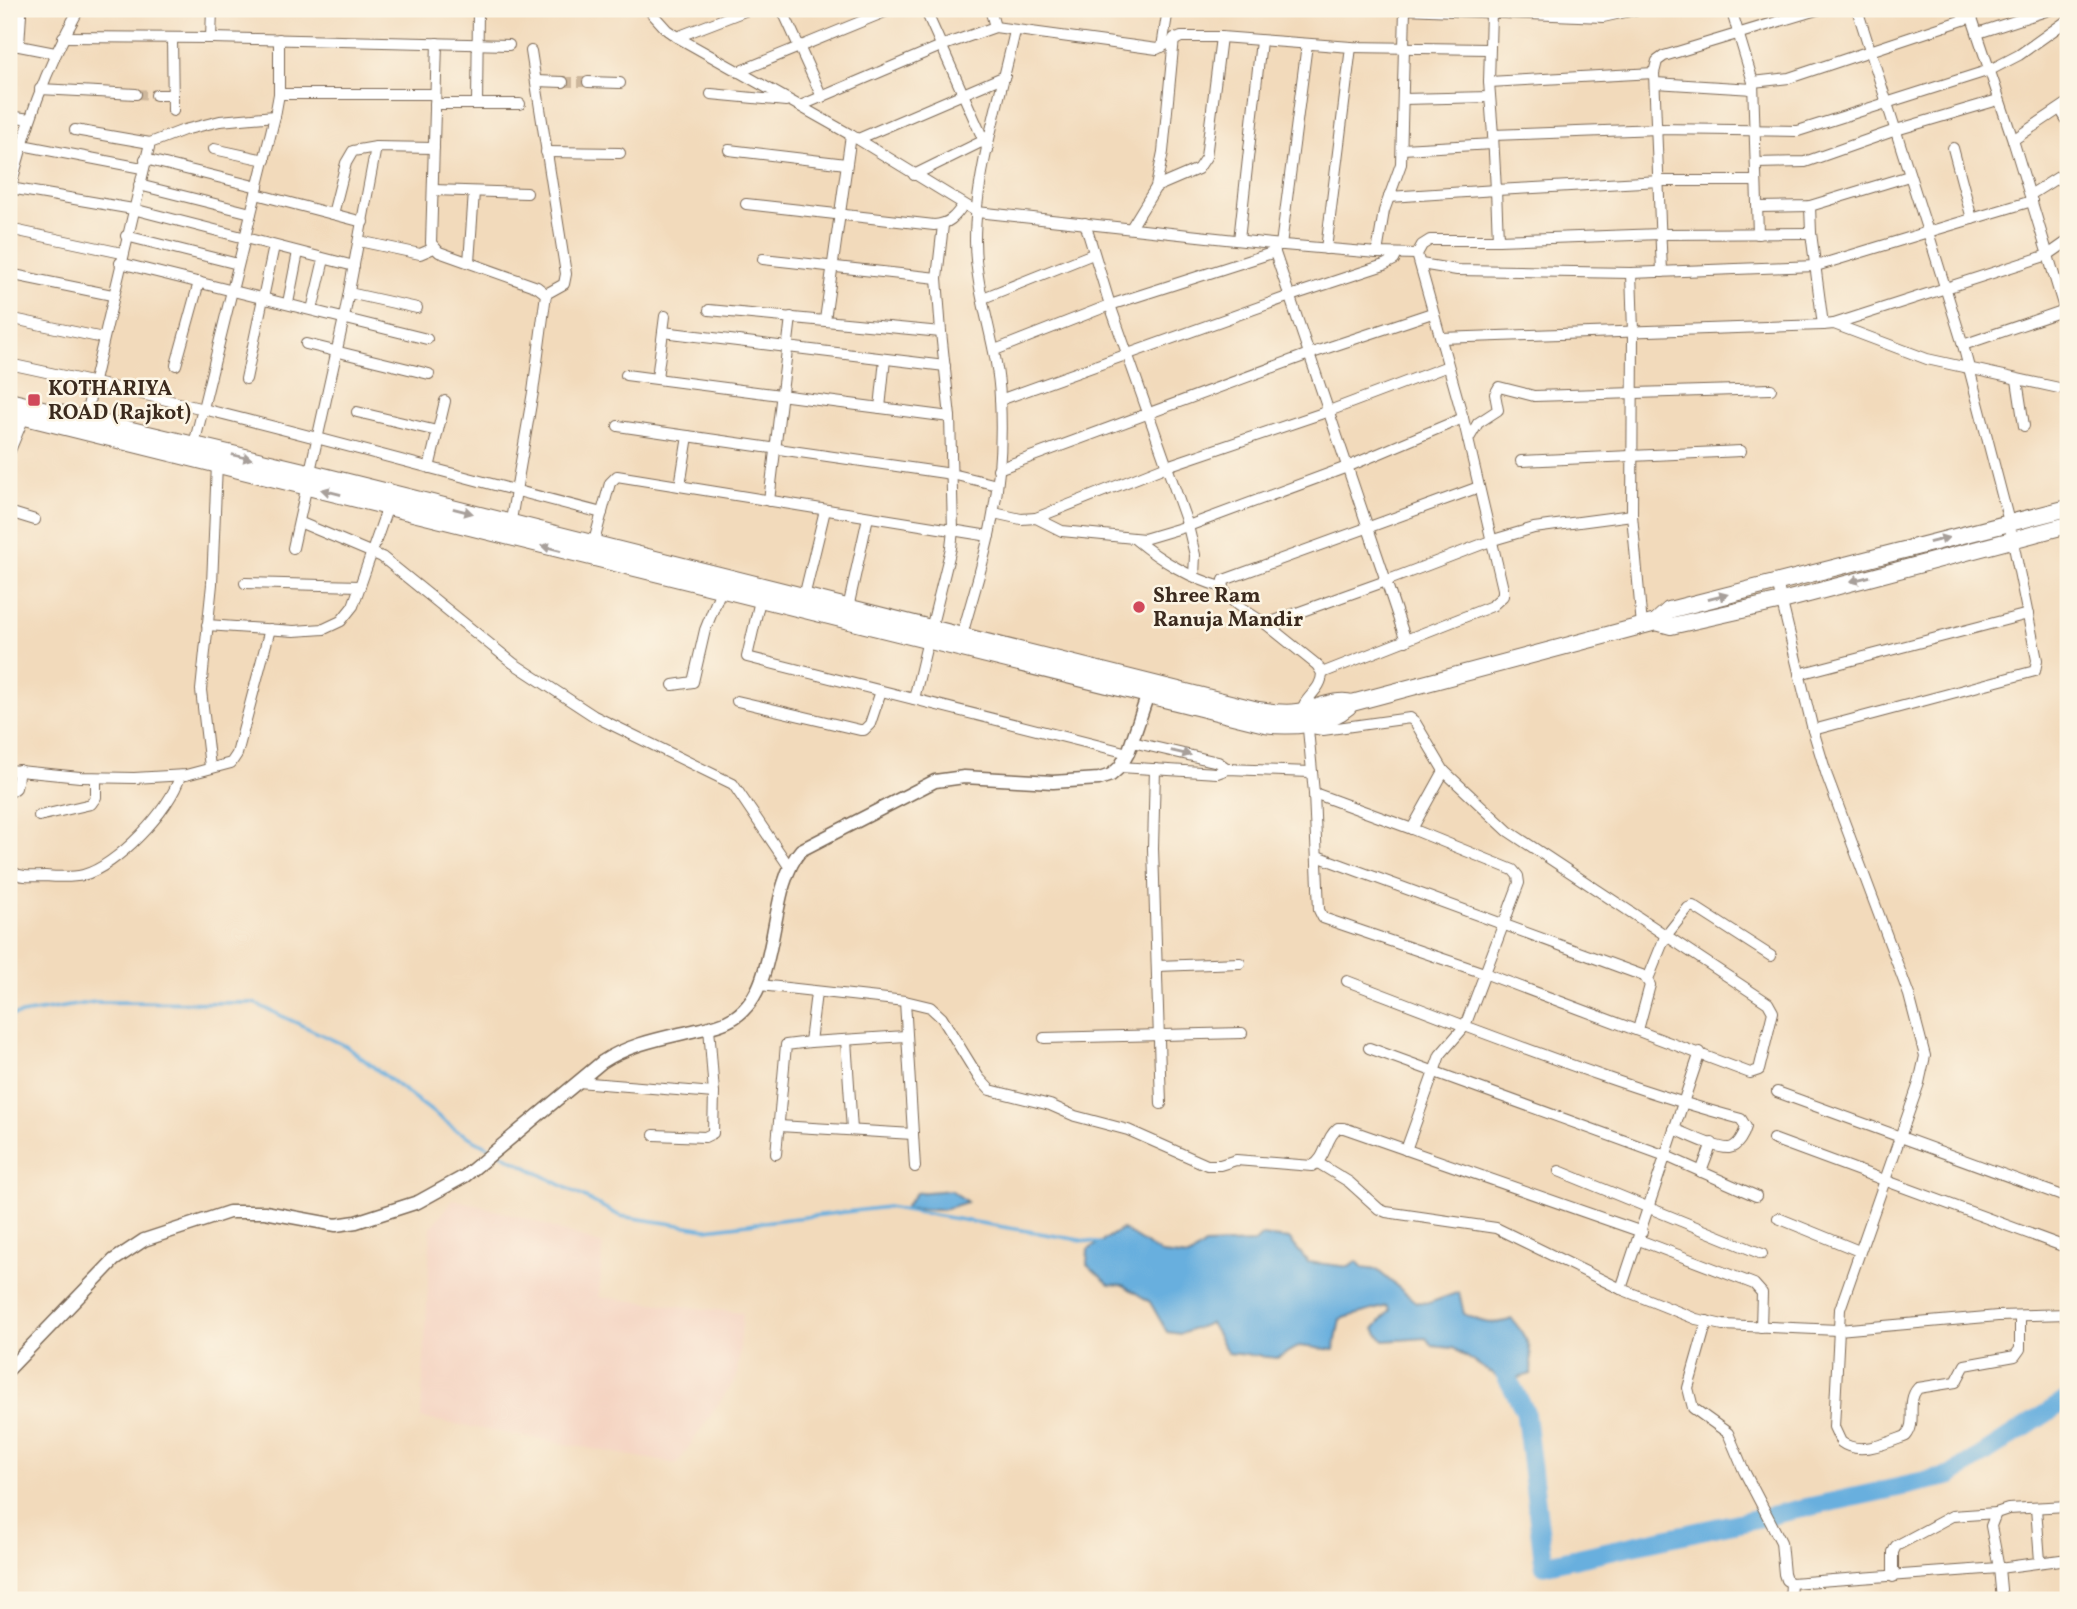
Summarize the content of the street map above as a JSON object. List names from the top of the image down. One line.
{"places":{"transit":["KOTHARIYA ROAD (Rajkot)"],"other":["Shree Ram Ranuja Mandir"]}}
